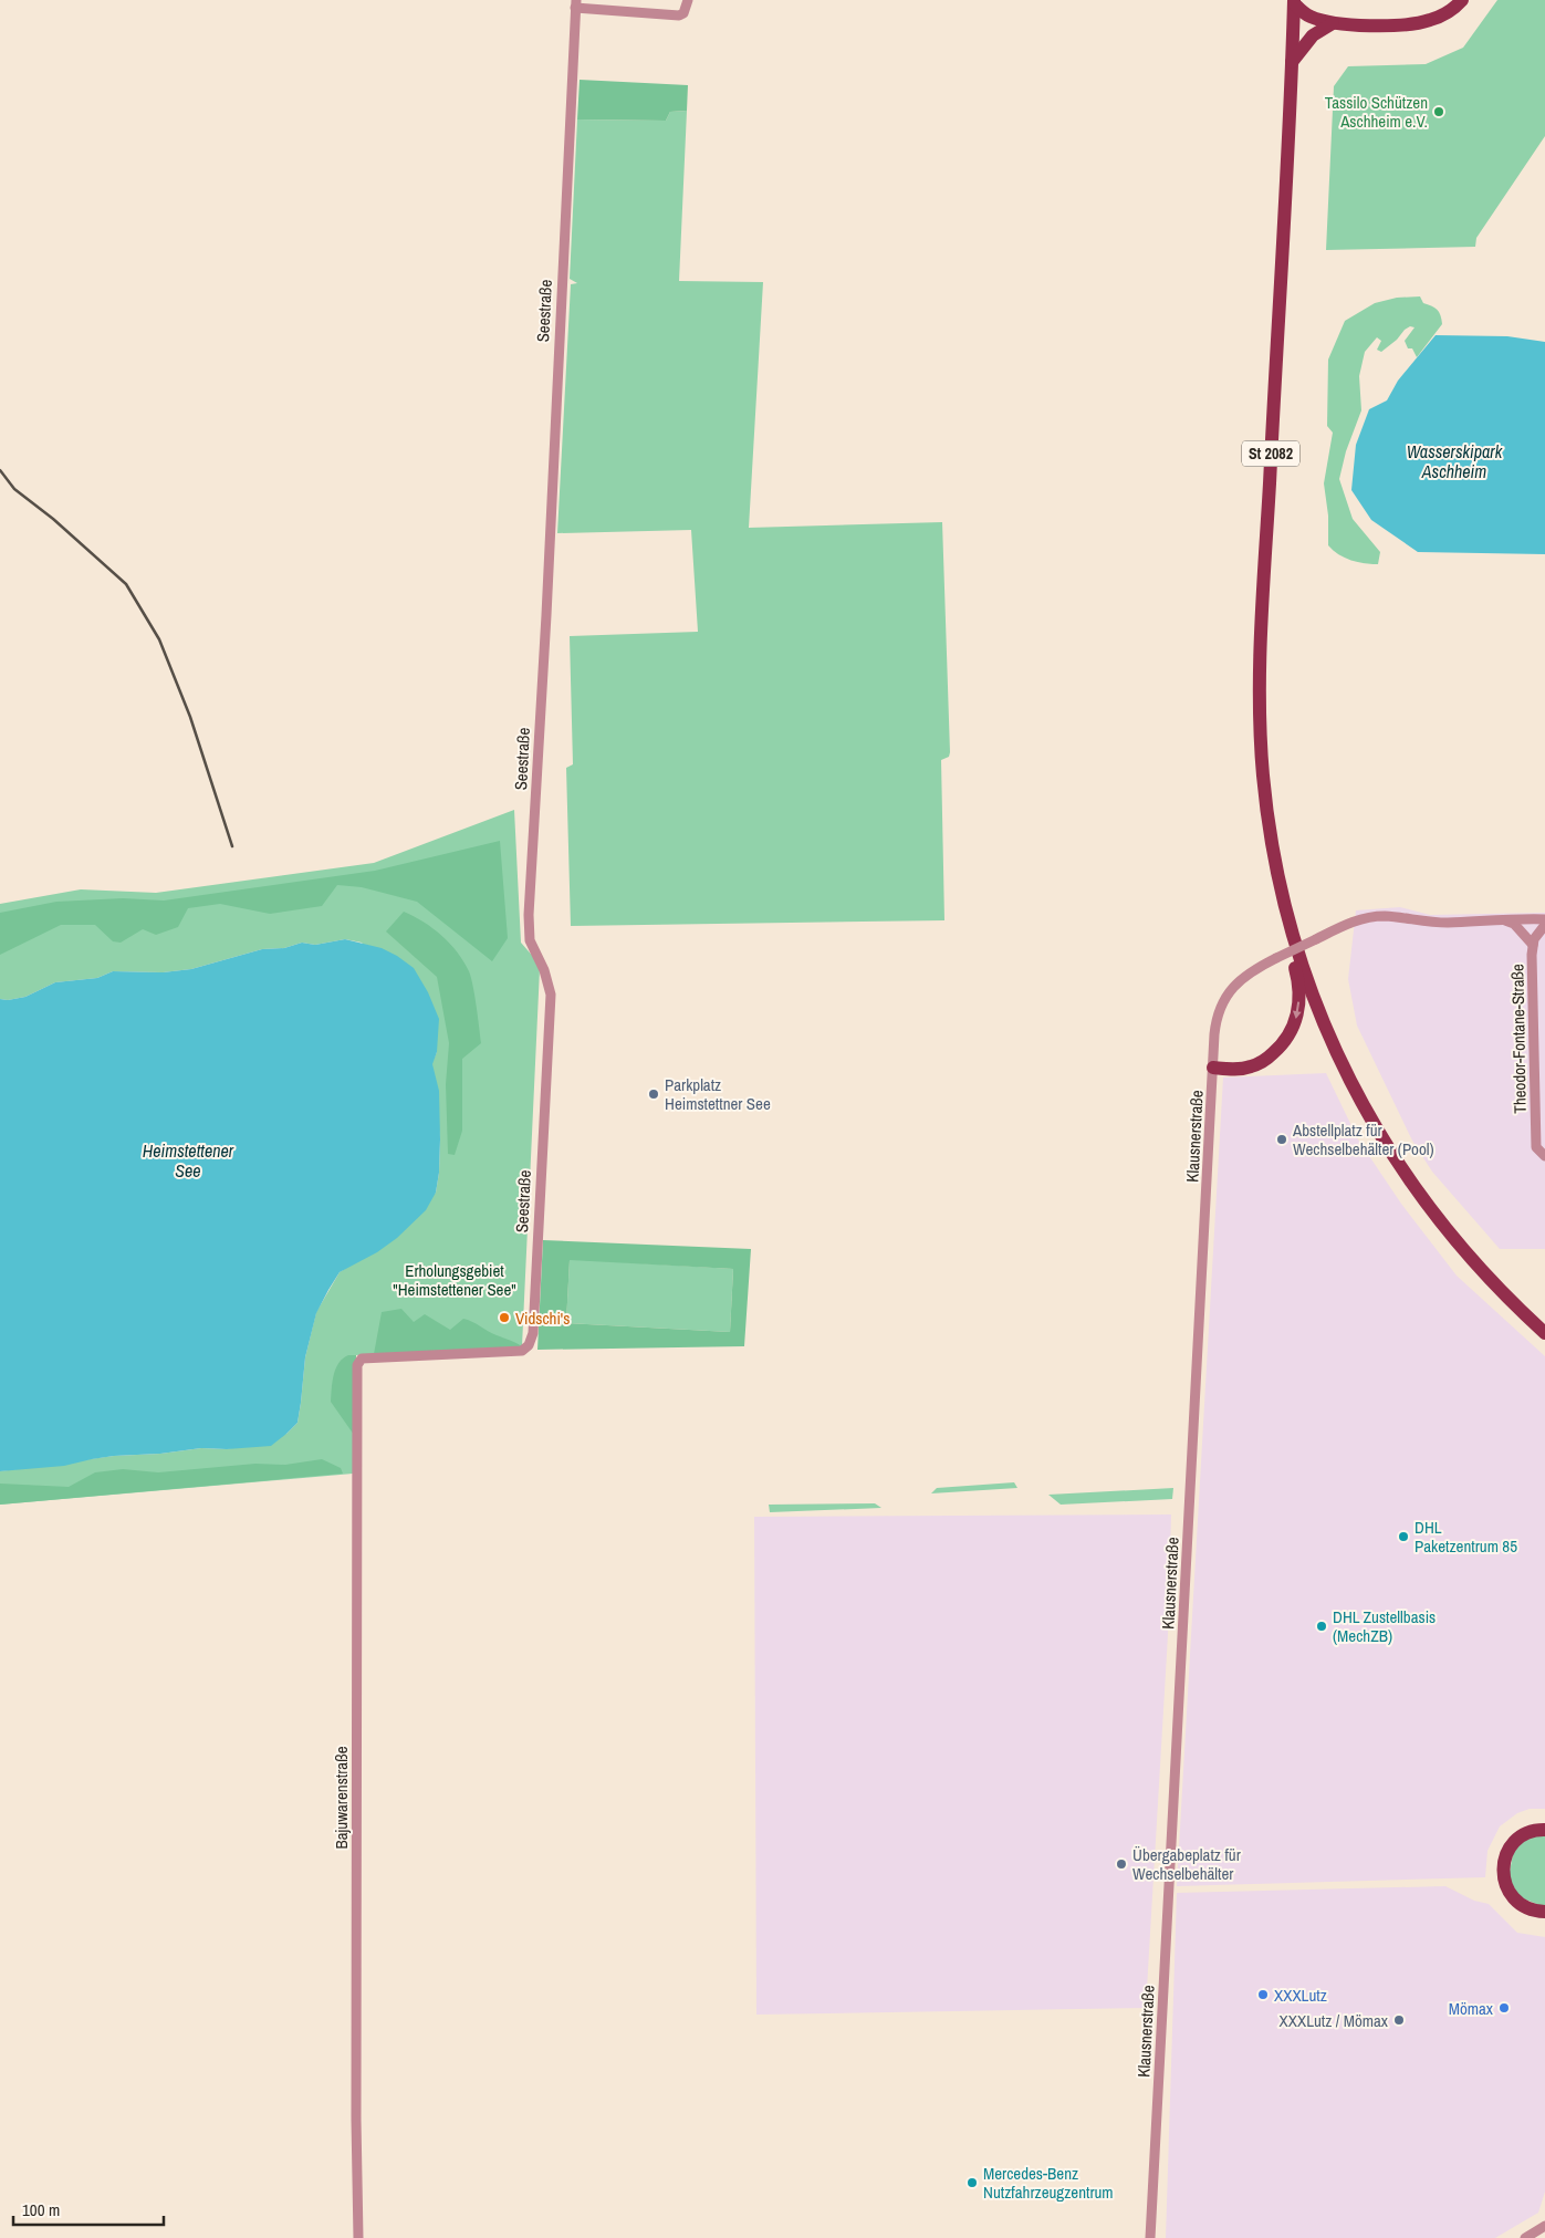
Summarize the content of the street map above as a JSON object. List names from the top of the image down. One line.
{"streets":{"main road":["St 2082"],"street":["Seestraße","Theodor-Fontane-Straße","Klausnerstraße","Bajuwarenstraße"]},"crossings":[["Seestraße","Bajuwarenstraße"]],"water":["Wasserskipark Aschheim","Heimstettener See"],"parks":["Erholungsgebiet \"Heimstettener See\""],"places":["Tassilo Schützen Aschheim e.V.","Parkplatz Heimstettner See","Abstellplatz für Wechselbehälter (Pool)","Vidschi's","DHL Paketzentrum 85","DHL Zustellbasis (MechZB)","Übergabeplatz für Wechselbehälter","XXXLutz","Mömax","XXXLutz / Mömax","Mercedes-Benz Nutzfahrzeugzentrum"],"scale_bar":"100 m"}
